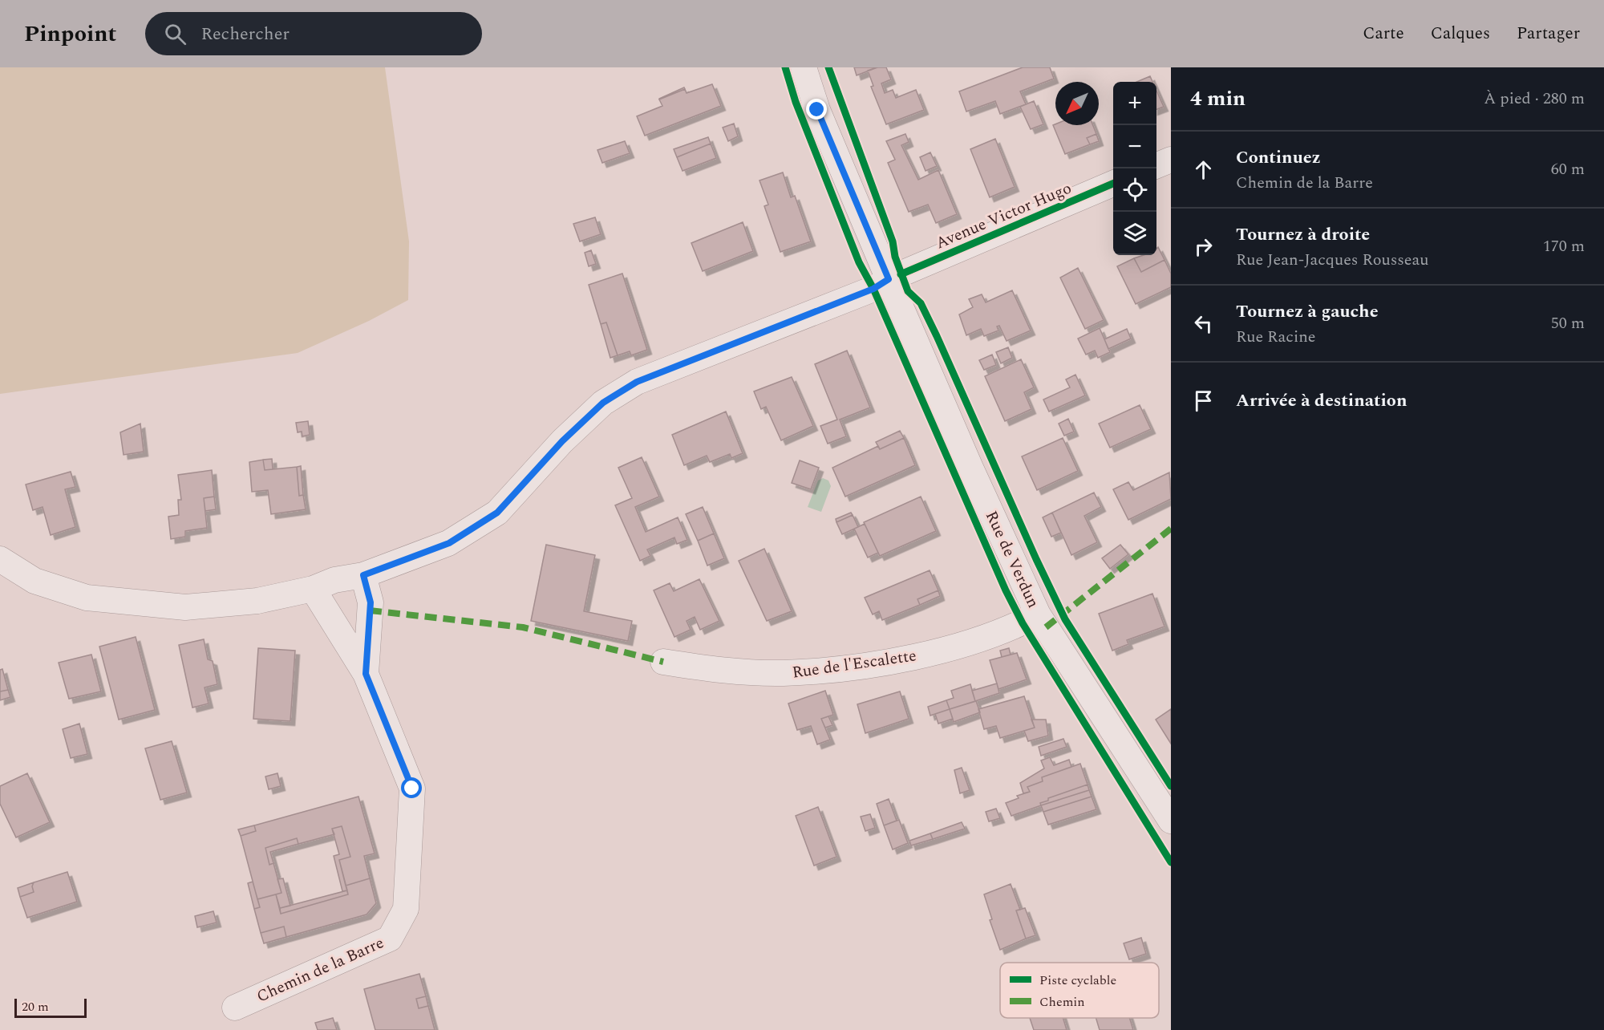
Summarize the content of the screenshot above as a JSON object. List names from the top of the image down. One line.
{"streets":{"street":["Avenue Victor Hugo","Rue de Verdun","Rue de l'Escalette","Chemin de la Barre"]},"crossings":[["Avenue Victor Hugo","Rue de Verdun"],["Avenue Victor Hugo","Chemin de la Barre"],["Rue de Verdun","Rue de l'Escalette"]],"legend":["Piste cyclable","Chemin"],"scale_bar":"20 m","north":"bottom left","page":{"header":"Pinpoint","search":"Rechercher","nav":["Carte","Calques","Partager"],"heading":["4 min","À pied · 280 m"],"map_buttons":["+","−"],"list":[["Continuez","Chemin de la Barre","60 m"],["Tournez à droite","Rue Jean-Jacques Rousseau","170 m"],["Tournez à gauche","Rue Racine","50 m"],"Arrivée à destination"],"scale":"20 m"}}
